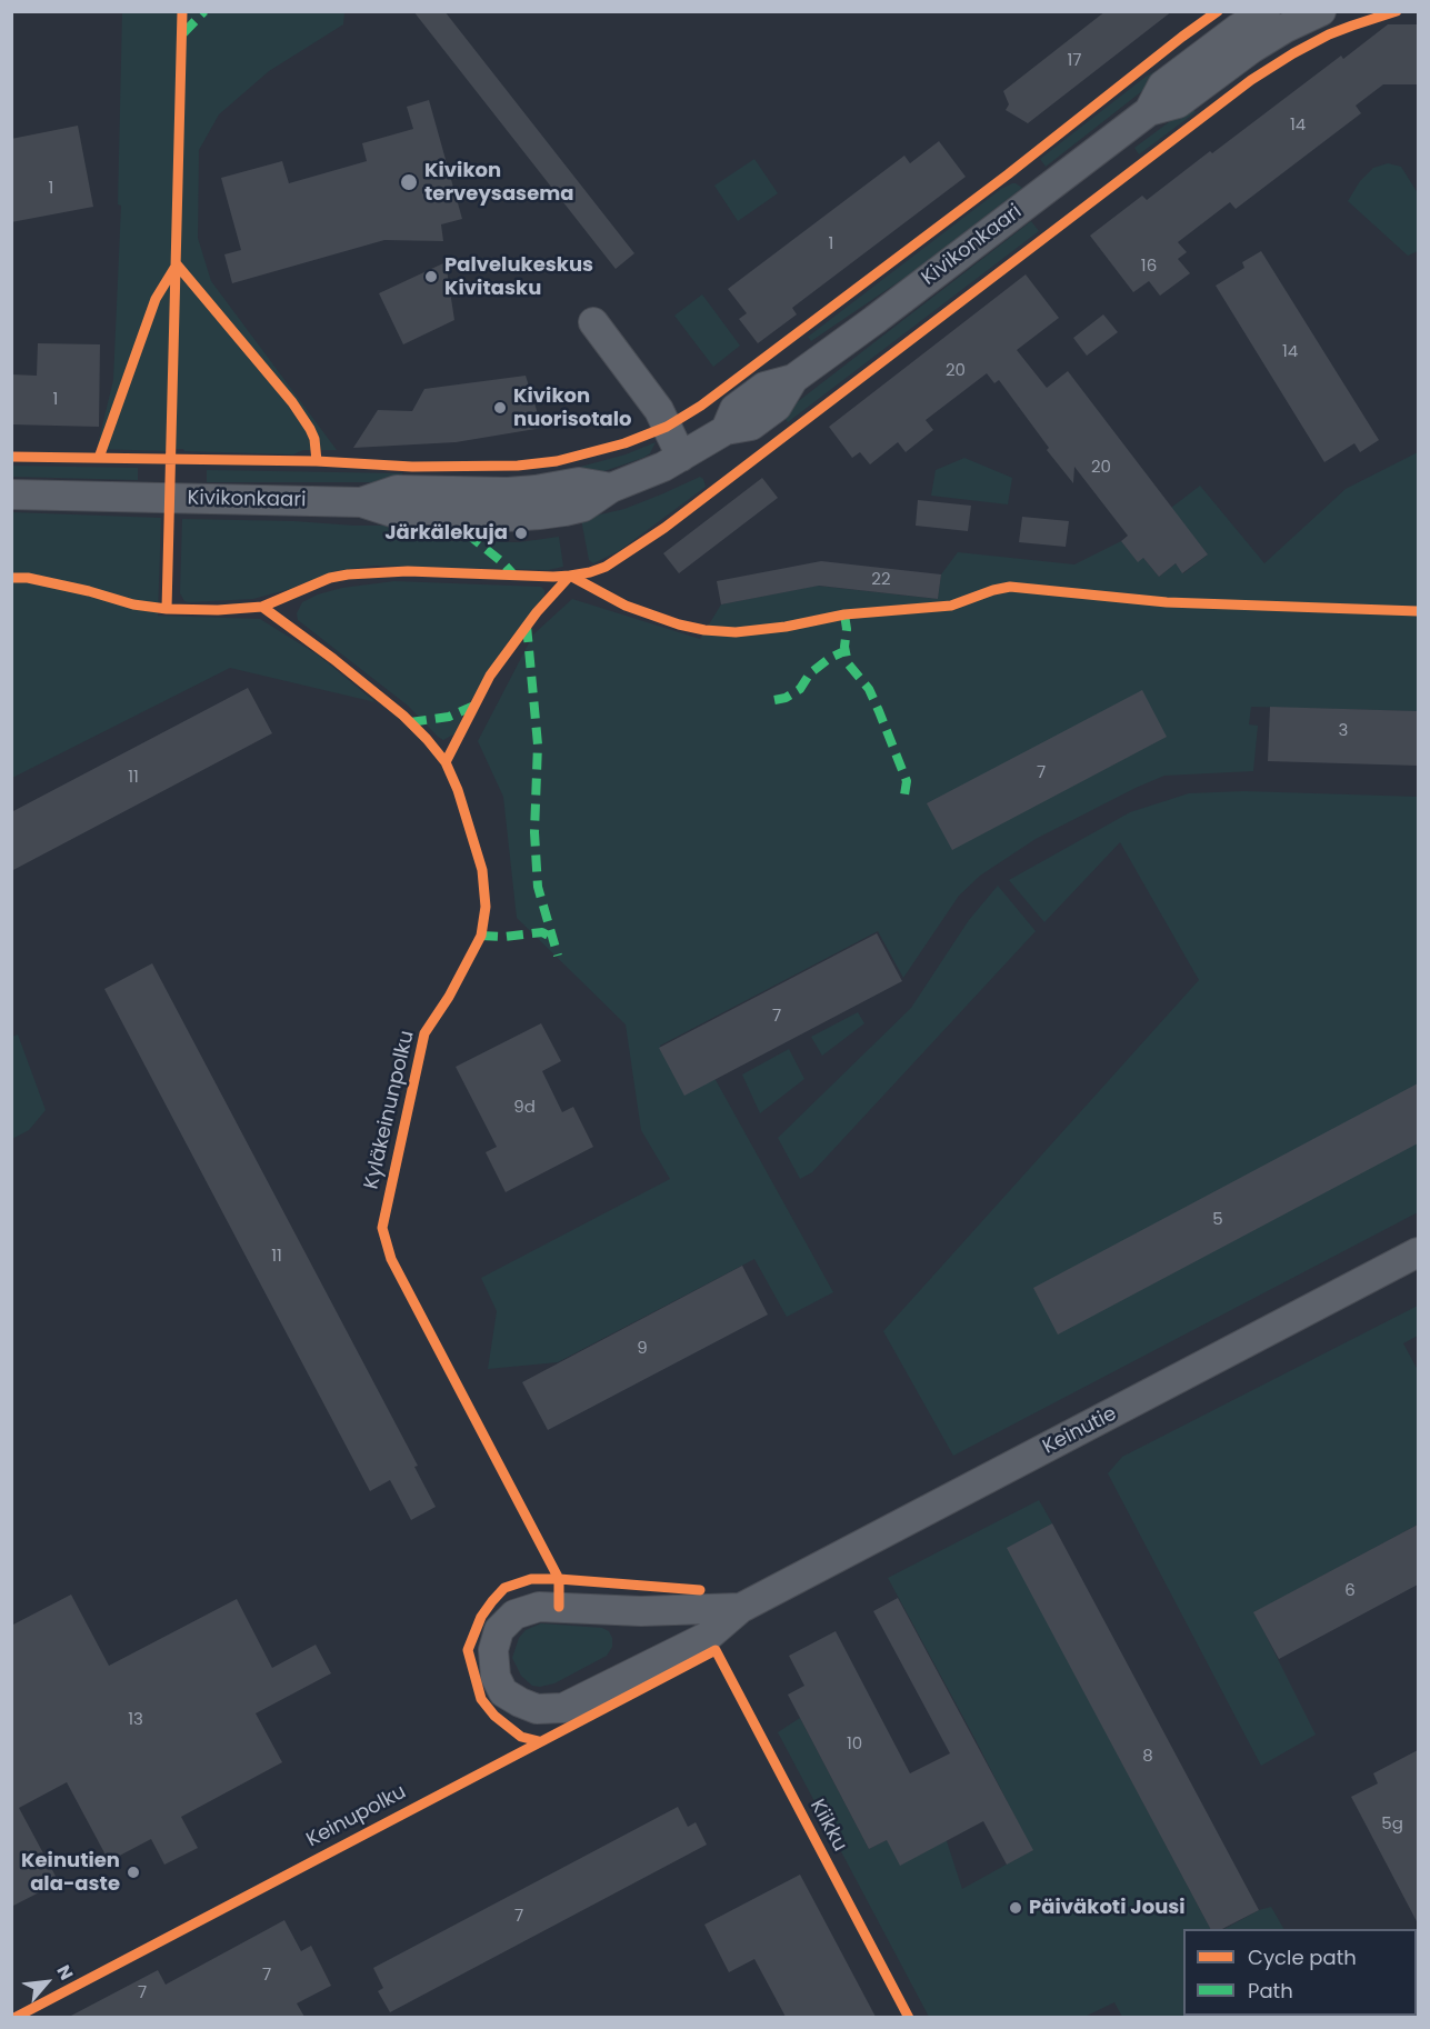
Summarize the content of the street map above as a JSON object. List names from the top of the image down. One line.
{"streets":{"street":["Kivikonkaari","Keinutie"],"cycle path":["Kyläkeinunpolku","Keinupolku"]},"places":["Kivikon terveysasema","Palvelukeskus Kivitasku","Kivikon nuorisotalo","Järkälekuja","Keinutien ala-aste","Päiväkoti Jousi"],"house_numbers":["17","14","1","1","16","14","20","1","20","22","3","7","11","7","9d","5","11","9","6","13","10","8","5g","7","7","7"],"legend":["Cycle path","Path"],"north":"top right"}
